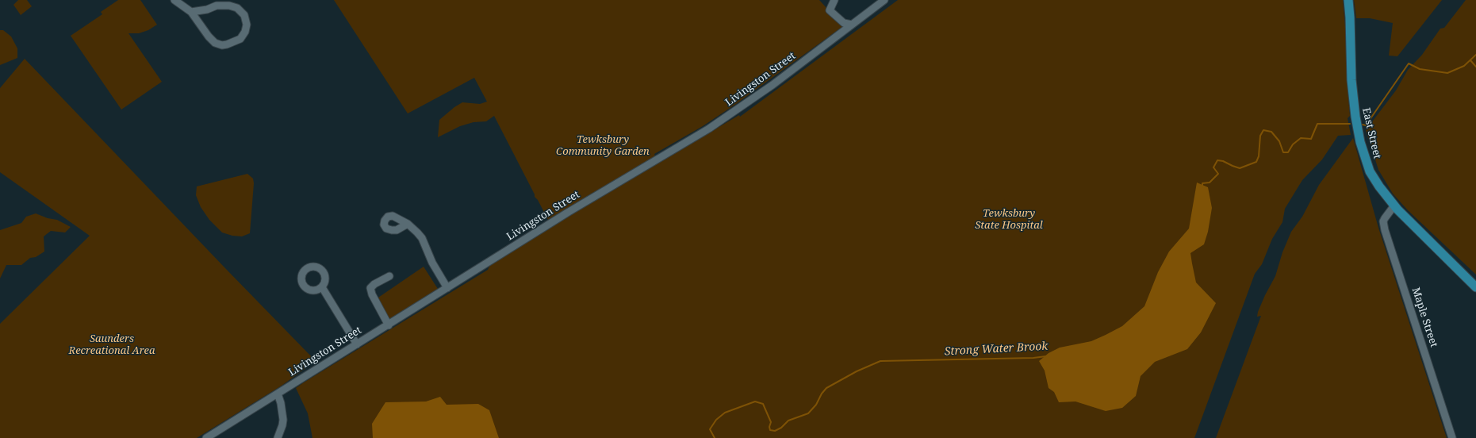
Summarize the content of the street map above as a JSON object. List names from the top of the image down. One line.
{"streets":{"main road":["East Street"],"street":["Livingston Street","Maple Street"]},"crossings":[["East Street","Maple Street"]],"water":["Strong Water Brook"],"parks":["Tewksbury Community Garden","Tewksbury State Hospital","Saunders Recreational Area"]}
